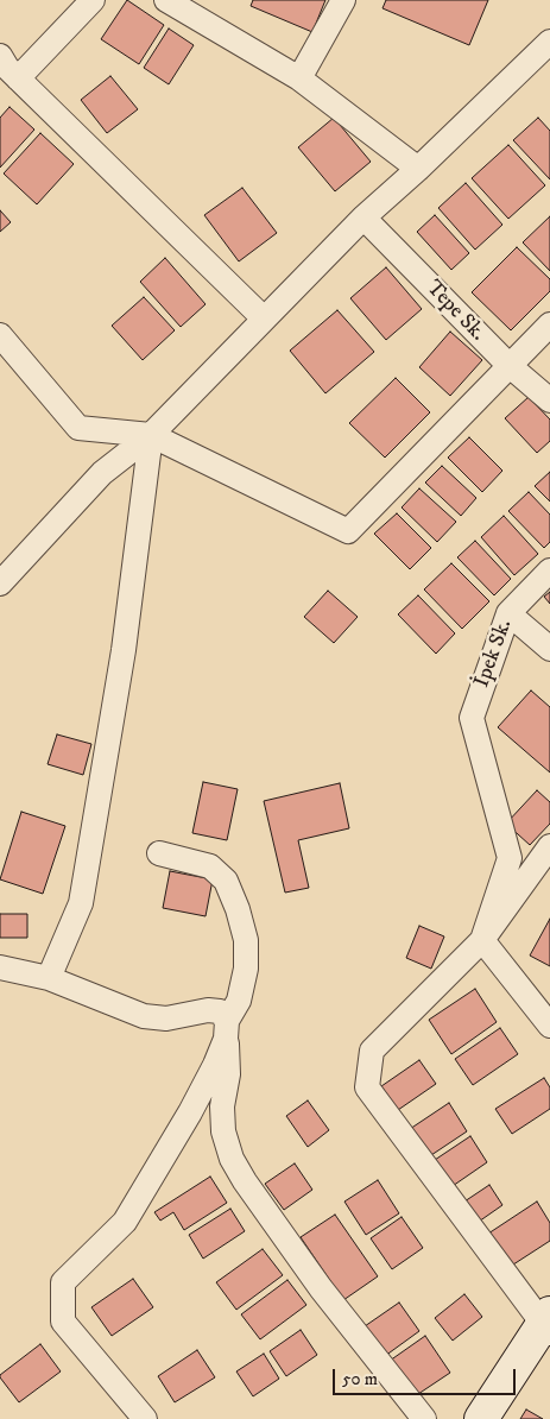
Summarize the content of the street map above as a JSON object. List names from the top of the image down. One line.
{"streets":{"street":["Tepe Sk.","İpek Sk."]},"scale_bar":"50 m"}
